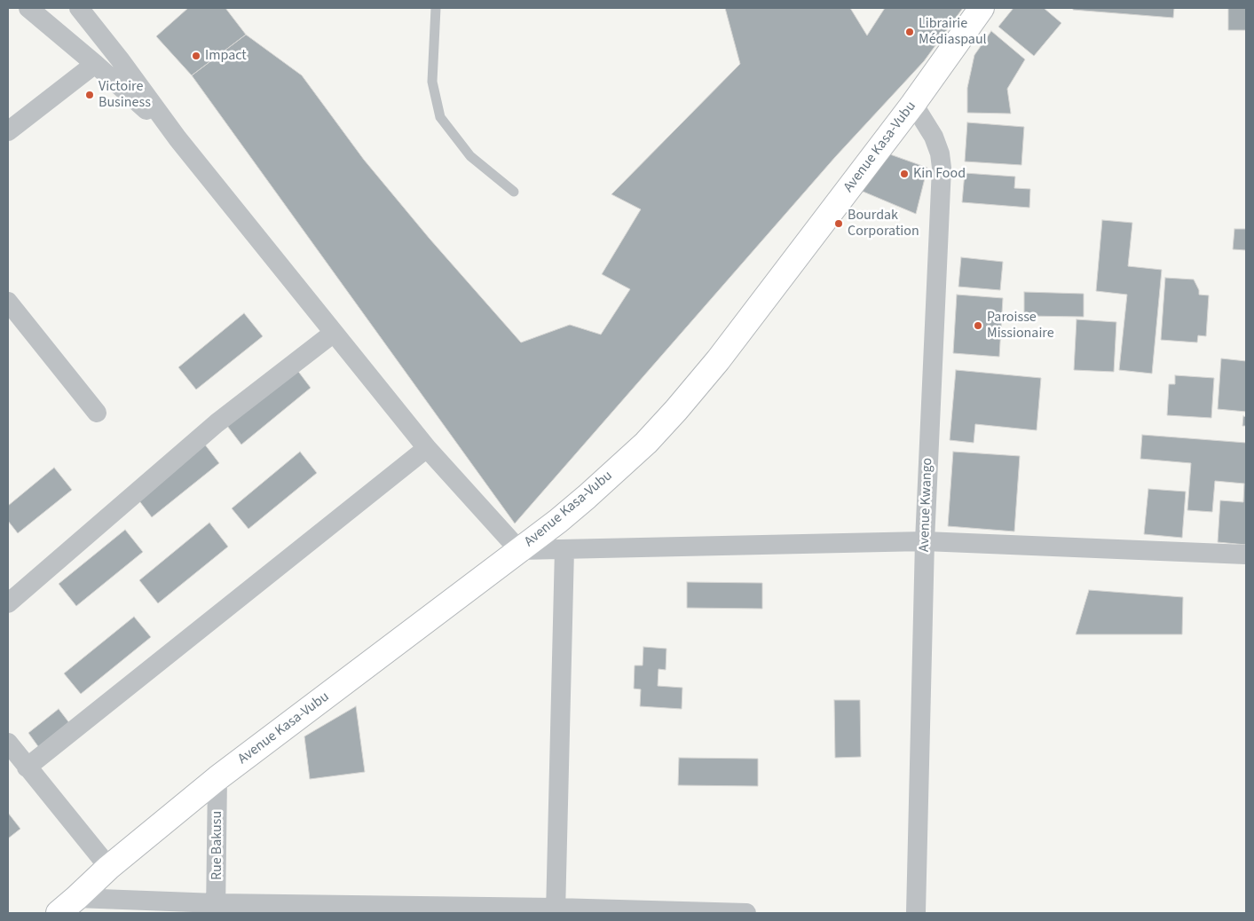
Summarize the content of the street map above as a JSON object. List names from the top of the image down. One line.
{"streets":{"main road":["Avenue Kasa-Vubu"],"street":["Avenue Kwango","Rue Bakusu"]},"crossings":[["Avenue Kasa-Vubu","Avenue Kwango"],["Avenue Kasa-Vubu","Rue Bakusu"]],"places":["Librairie Médiaspaul","Impact","Victoire Business","Kin Food","Bourdak Corporation","Paroisse Missionaire"]}
